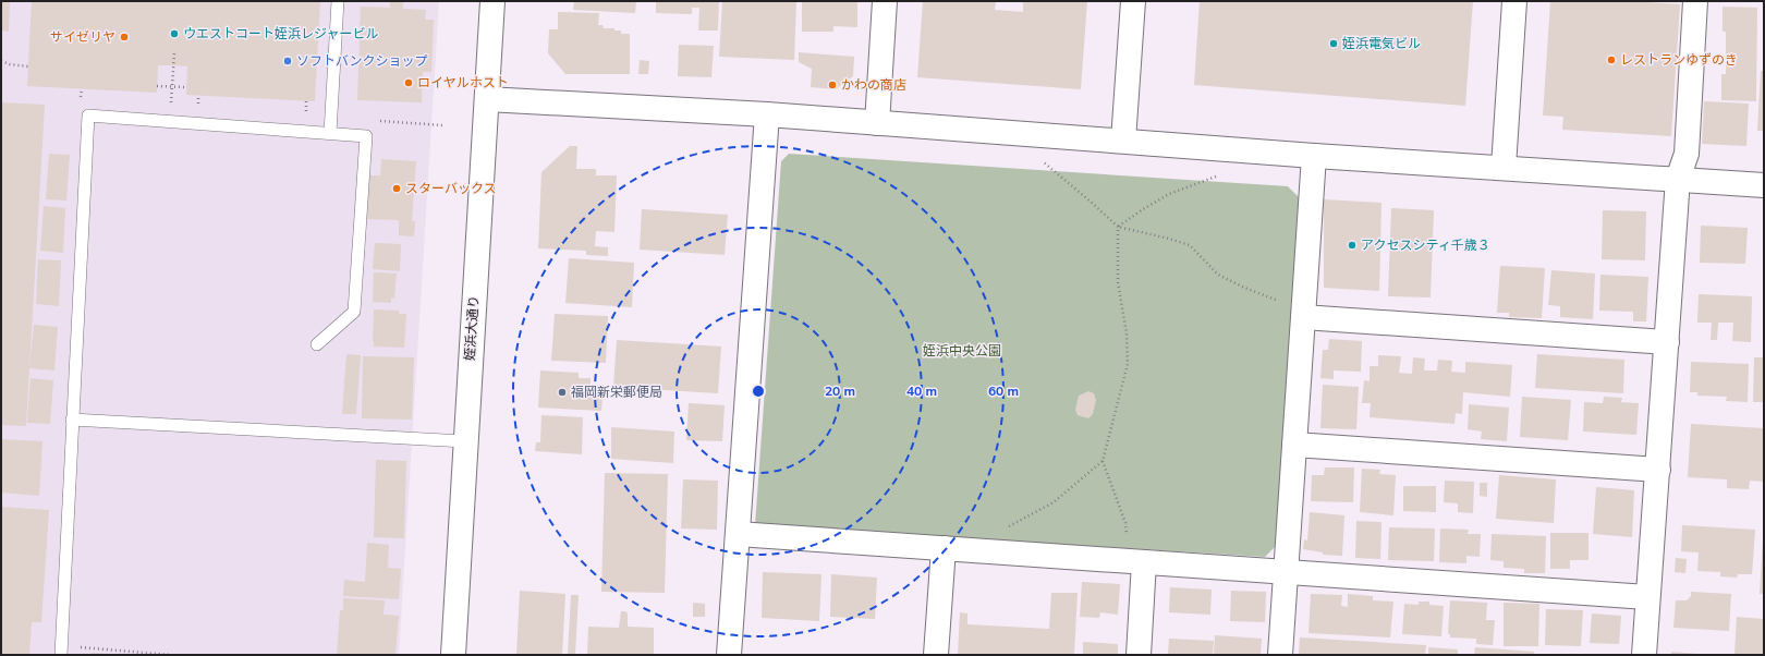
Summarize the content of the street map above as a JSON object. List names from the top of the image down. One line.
{"streets":{"street":["姪浜大通り"]},"parks":["姪浜中央公園"],"places":["ウエストコート姪浜レジャービル","サイゼリヤ","姪浜電気ビル","レストランゆずのき","ソフトバンクショップ","ロイヤルホスト","かわの商店","スターバックス","アクセスシティ千歳３","福岡新栄郵便局"],"rings":["20 m","40 m","60 m"]}
